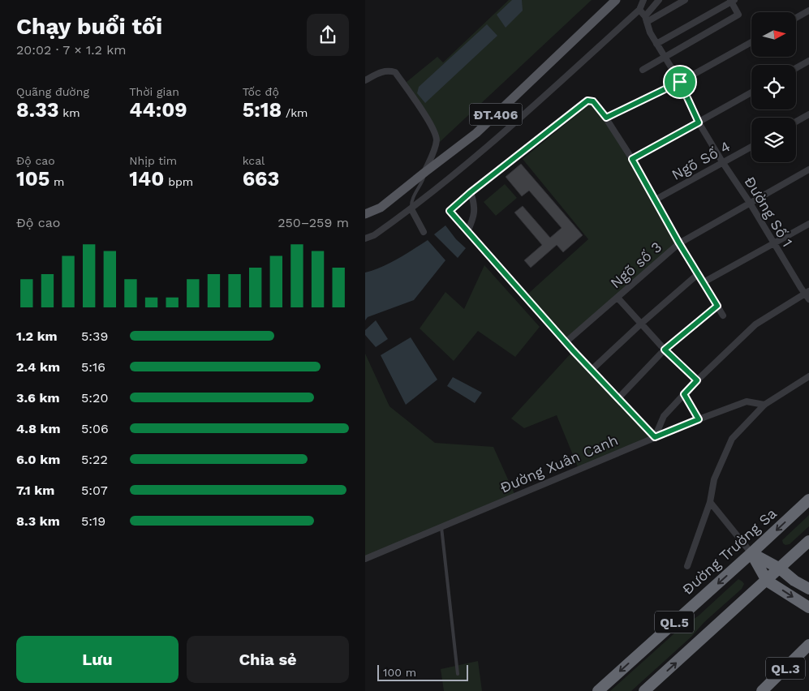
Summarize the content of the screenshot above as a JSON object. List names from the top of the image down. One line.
{"streets":{"highway":["Đường Trường Sa","QL.5","QL.3"],"main road":["ĐT.406"],"street":["Ngõ Số 4","Đường Số 1","Ngõ số 3","Đường Xuân Canh"]},"crossings":[["Ngõ Số 4","Đường Số 1"],["Đường Số 1","Ngõ số 3"]],"scale_bar":"100 m","north":"right","page":{"heading":["Chạy buổi tối","20:02 · 7 × 1.2 km"],"stats":[["Quãng đường","8.33 km"],["Thời gian","44:09"],["Tốc độ","5:18 /km"],["Độ cao","105 m"],["Nhịp tim","140 bpm"],["kcal","663"]],"chart":["Độ cao","250–259 m"],"list":[{"name":"1.2 km","note":"5:39"},{"name":"2.4 km","note":"5:16"},{"name":"3.6 km","note":"5:20"},{"name":"4.8 km","note":"5:06"},{"name":"6.0 km","note":"5:22"},{"name":"7.1 km","note":"5:07"},{"name":"8.3 km","note":"5:19"}],"buttons":["Lưu","Chia sẻ"],"scale":"100 m"}}
